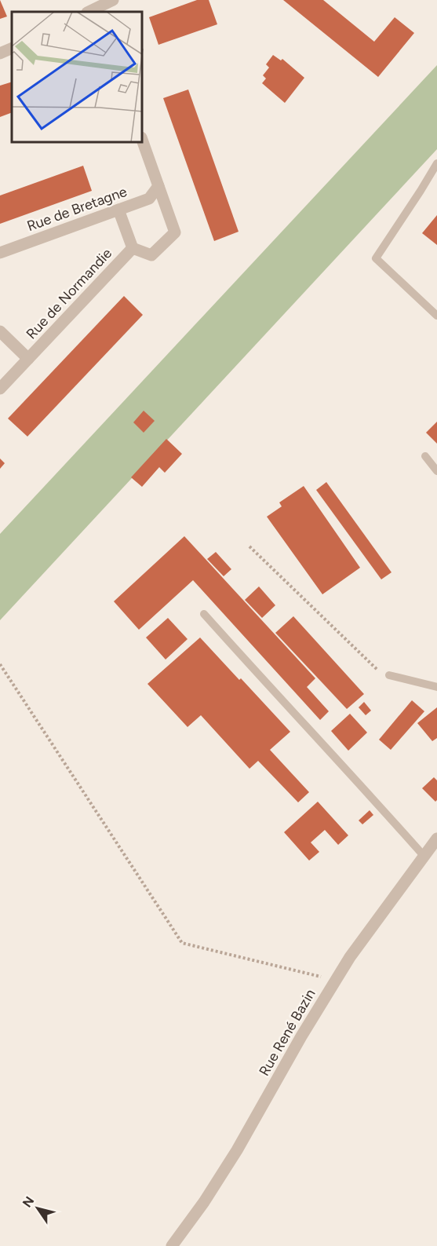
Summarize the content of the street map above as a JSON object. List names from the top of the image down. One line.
{"streets":{"street":["Rue de Bretagne","Rue de Normandie","Rue René Bazin"]},"crossings":[["Rue de Bretagne","Rue de Normandie"]],"north":"top left"}
